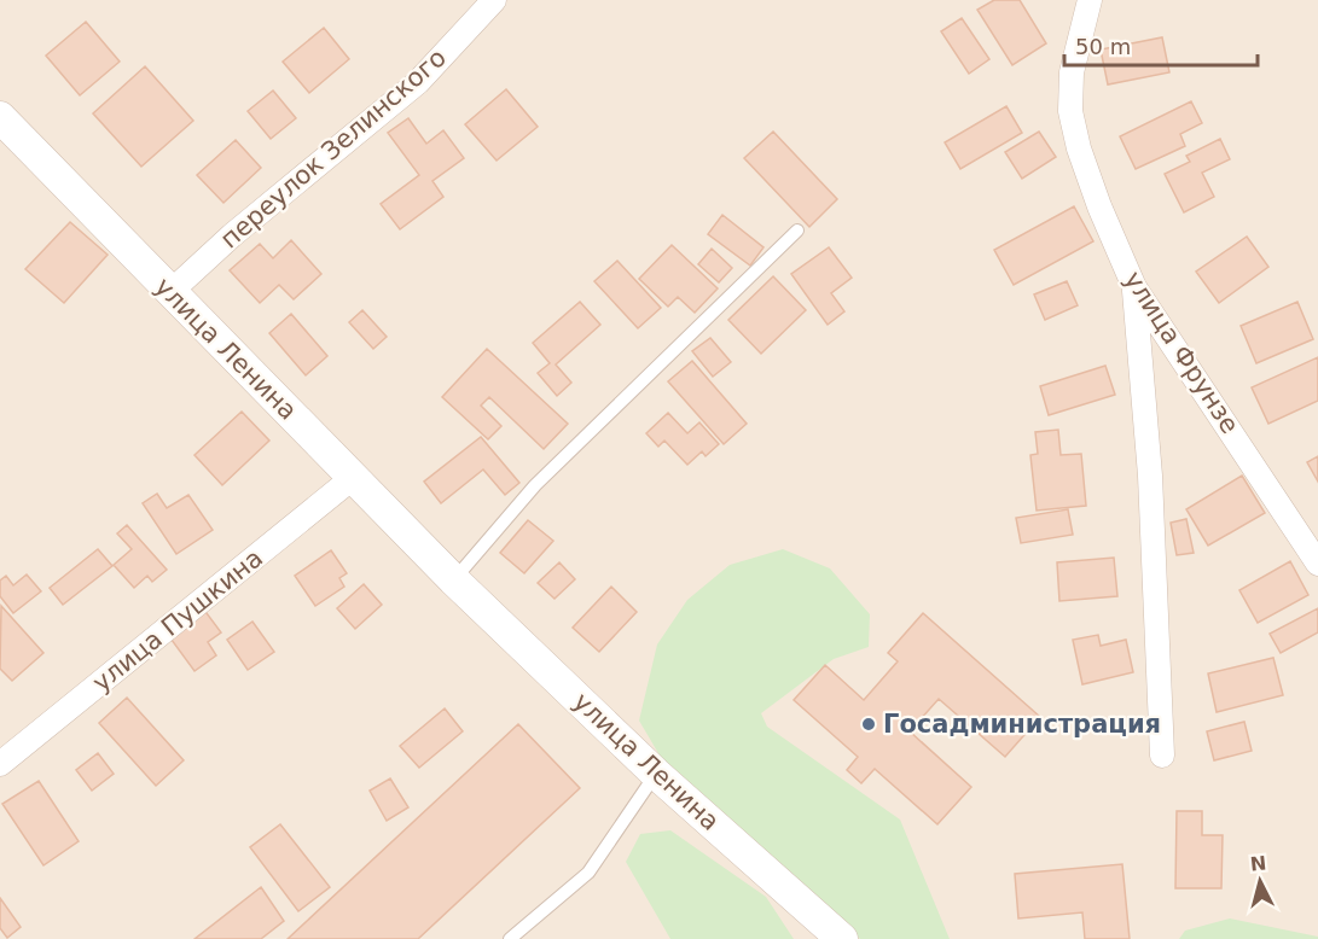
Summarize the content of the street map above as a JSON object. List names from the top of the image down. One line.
{"streets":{"street":["переулок Зелинского","улица Ленина","улица Фрунзе","улица Пушкина"]},"crossings":[["переулок Зелинского","улица Ленина"],["улица Ленина","улица Пушкина"]],"places":["Госадминистрация"],"scale_bar":"50 m","north":"top"}
